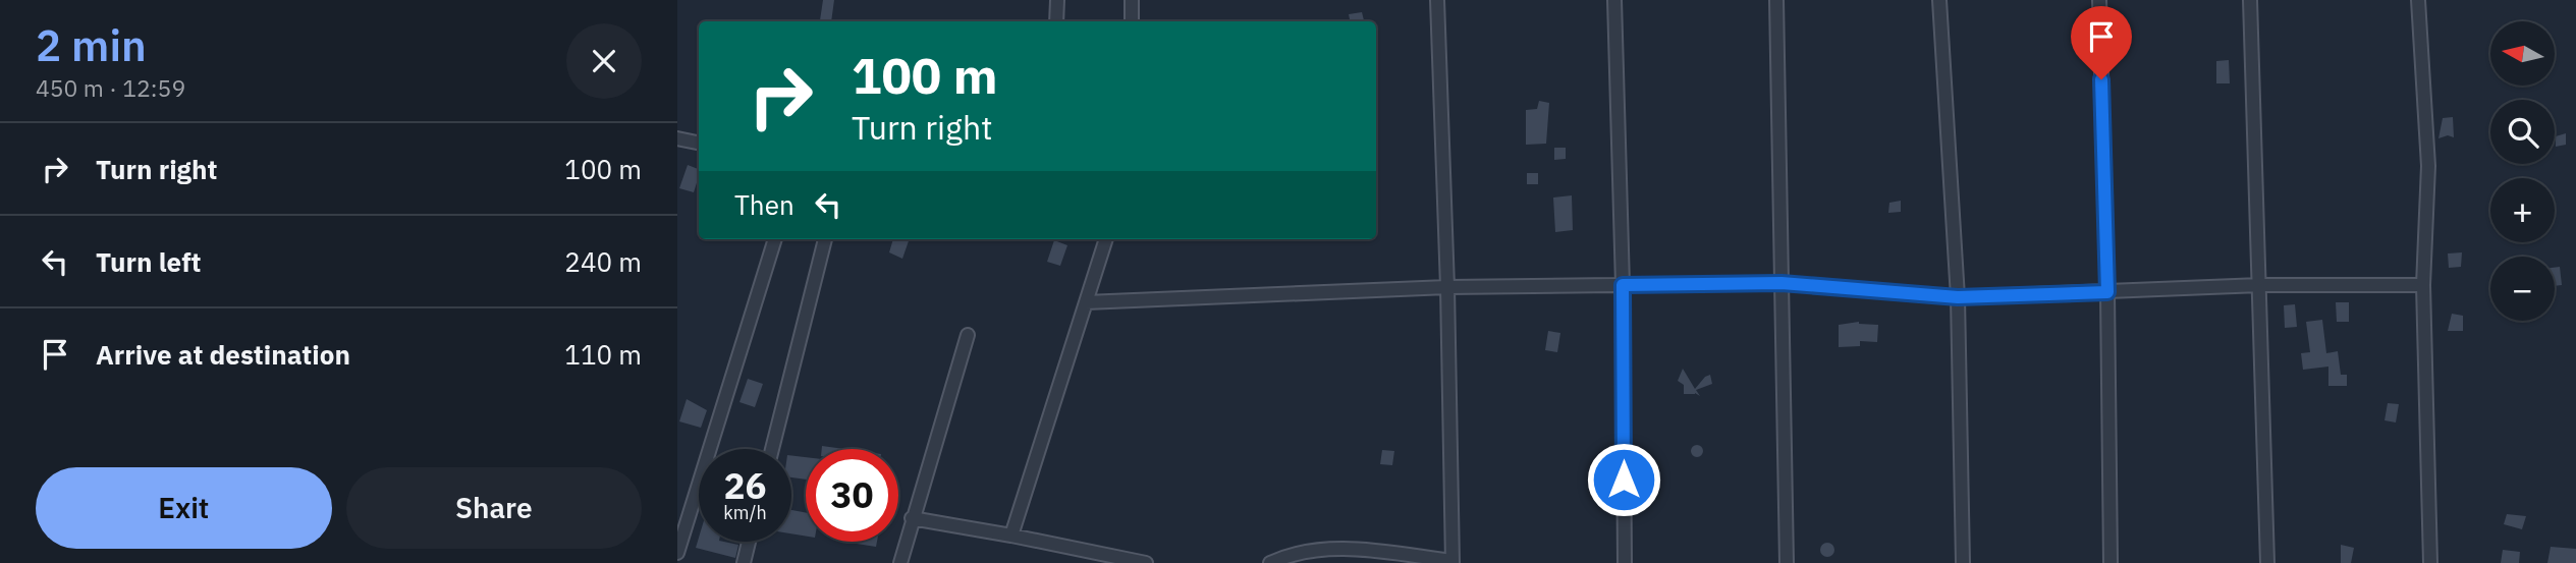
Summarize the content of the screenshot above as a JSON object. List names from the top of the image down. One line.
{"north":"left","page":{"heading":["2 min","450 m · 12:59"],"map_buttons":["+","−"],"turn":["100 m","Turn right"],"list":[{"name":"Turn right","value":"100 m"},{"name":"Turn left","value":"240 m"},{"name":"Arrive at destination","value":"110 m"}],"then":"Then","speed":"26 km/h","limit":"30","buttons":["Exit","Share"]}}
